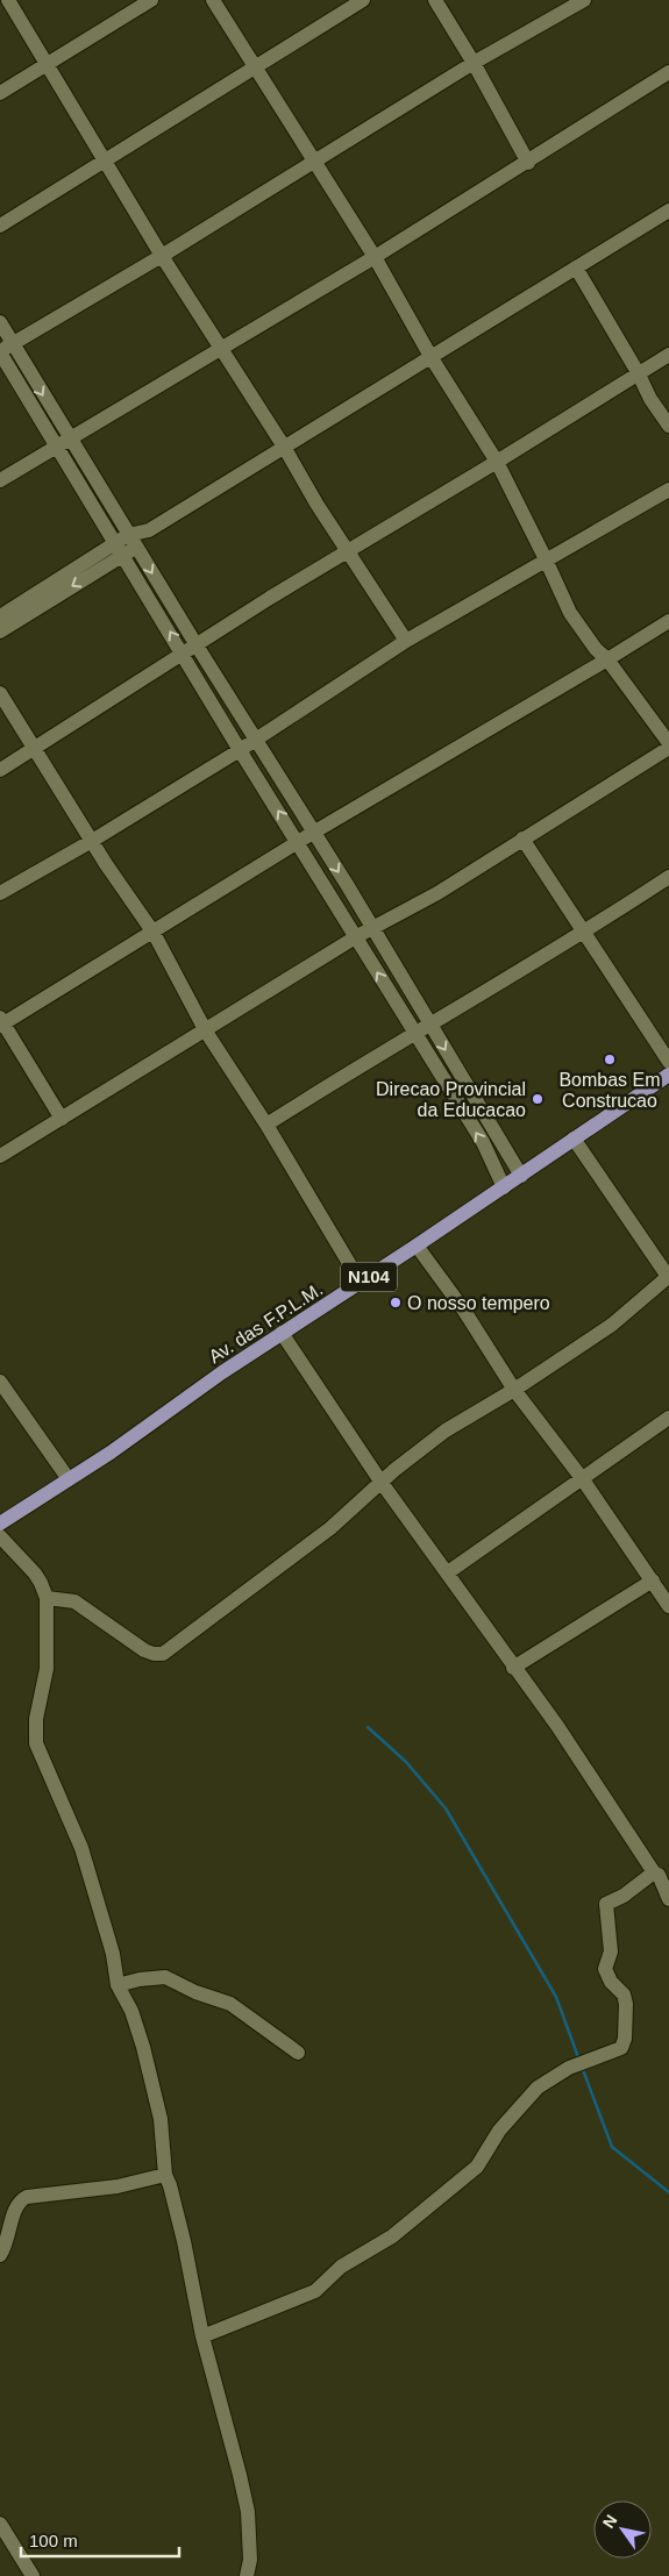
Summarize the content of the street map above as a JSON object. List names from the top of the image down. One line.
{"streets":{"main road":["N104","Av. das F.P.L.M."]},"places":["Bombas Em Construcao","Direcao Provincial da Educacao","O nosso tempero"],"scale_bar":"100 m","north":"top left"}
